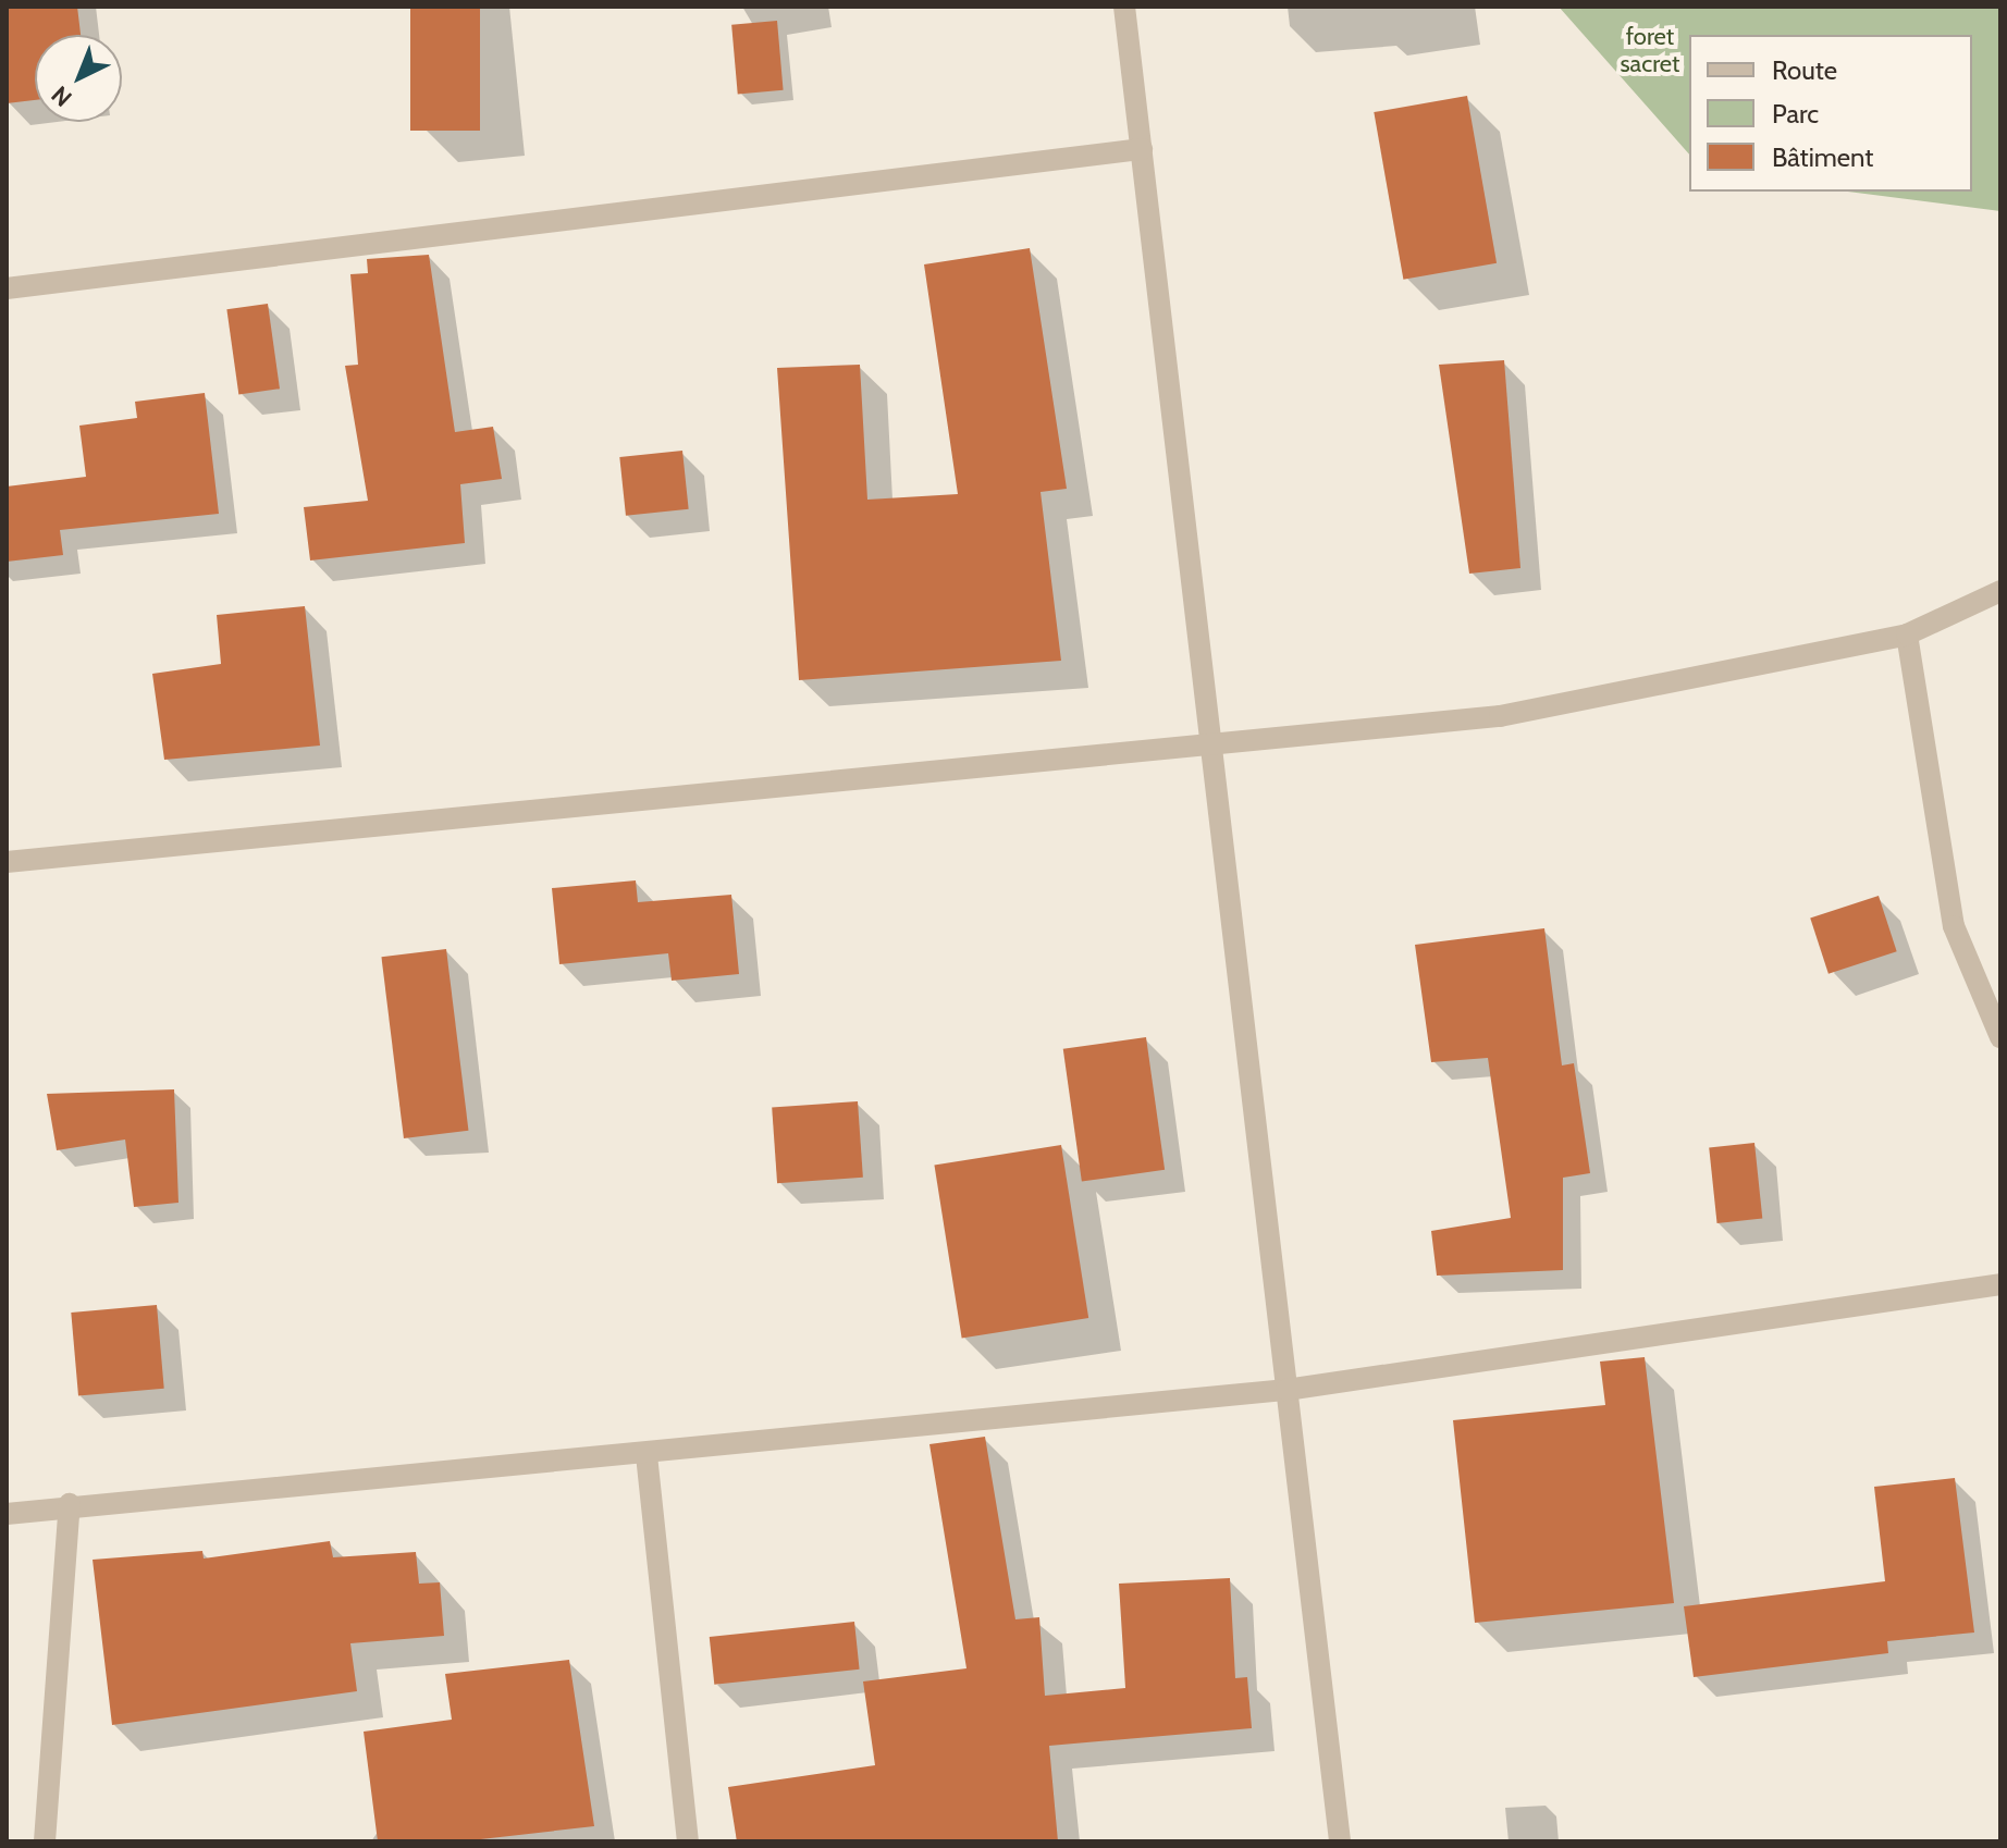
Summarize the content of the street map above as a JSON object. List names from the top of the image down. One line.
{"parks":["foret sacret"],"legend":["Route","Parc","Bâtiment"],"north":"bottom left"}
